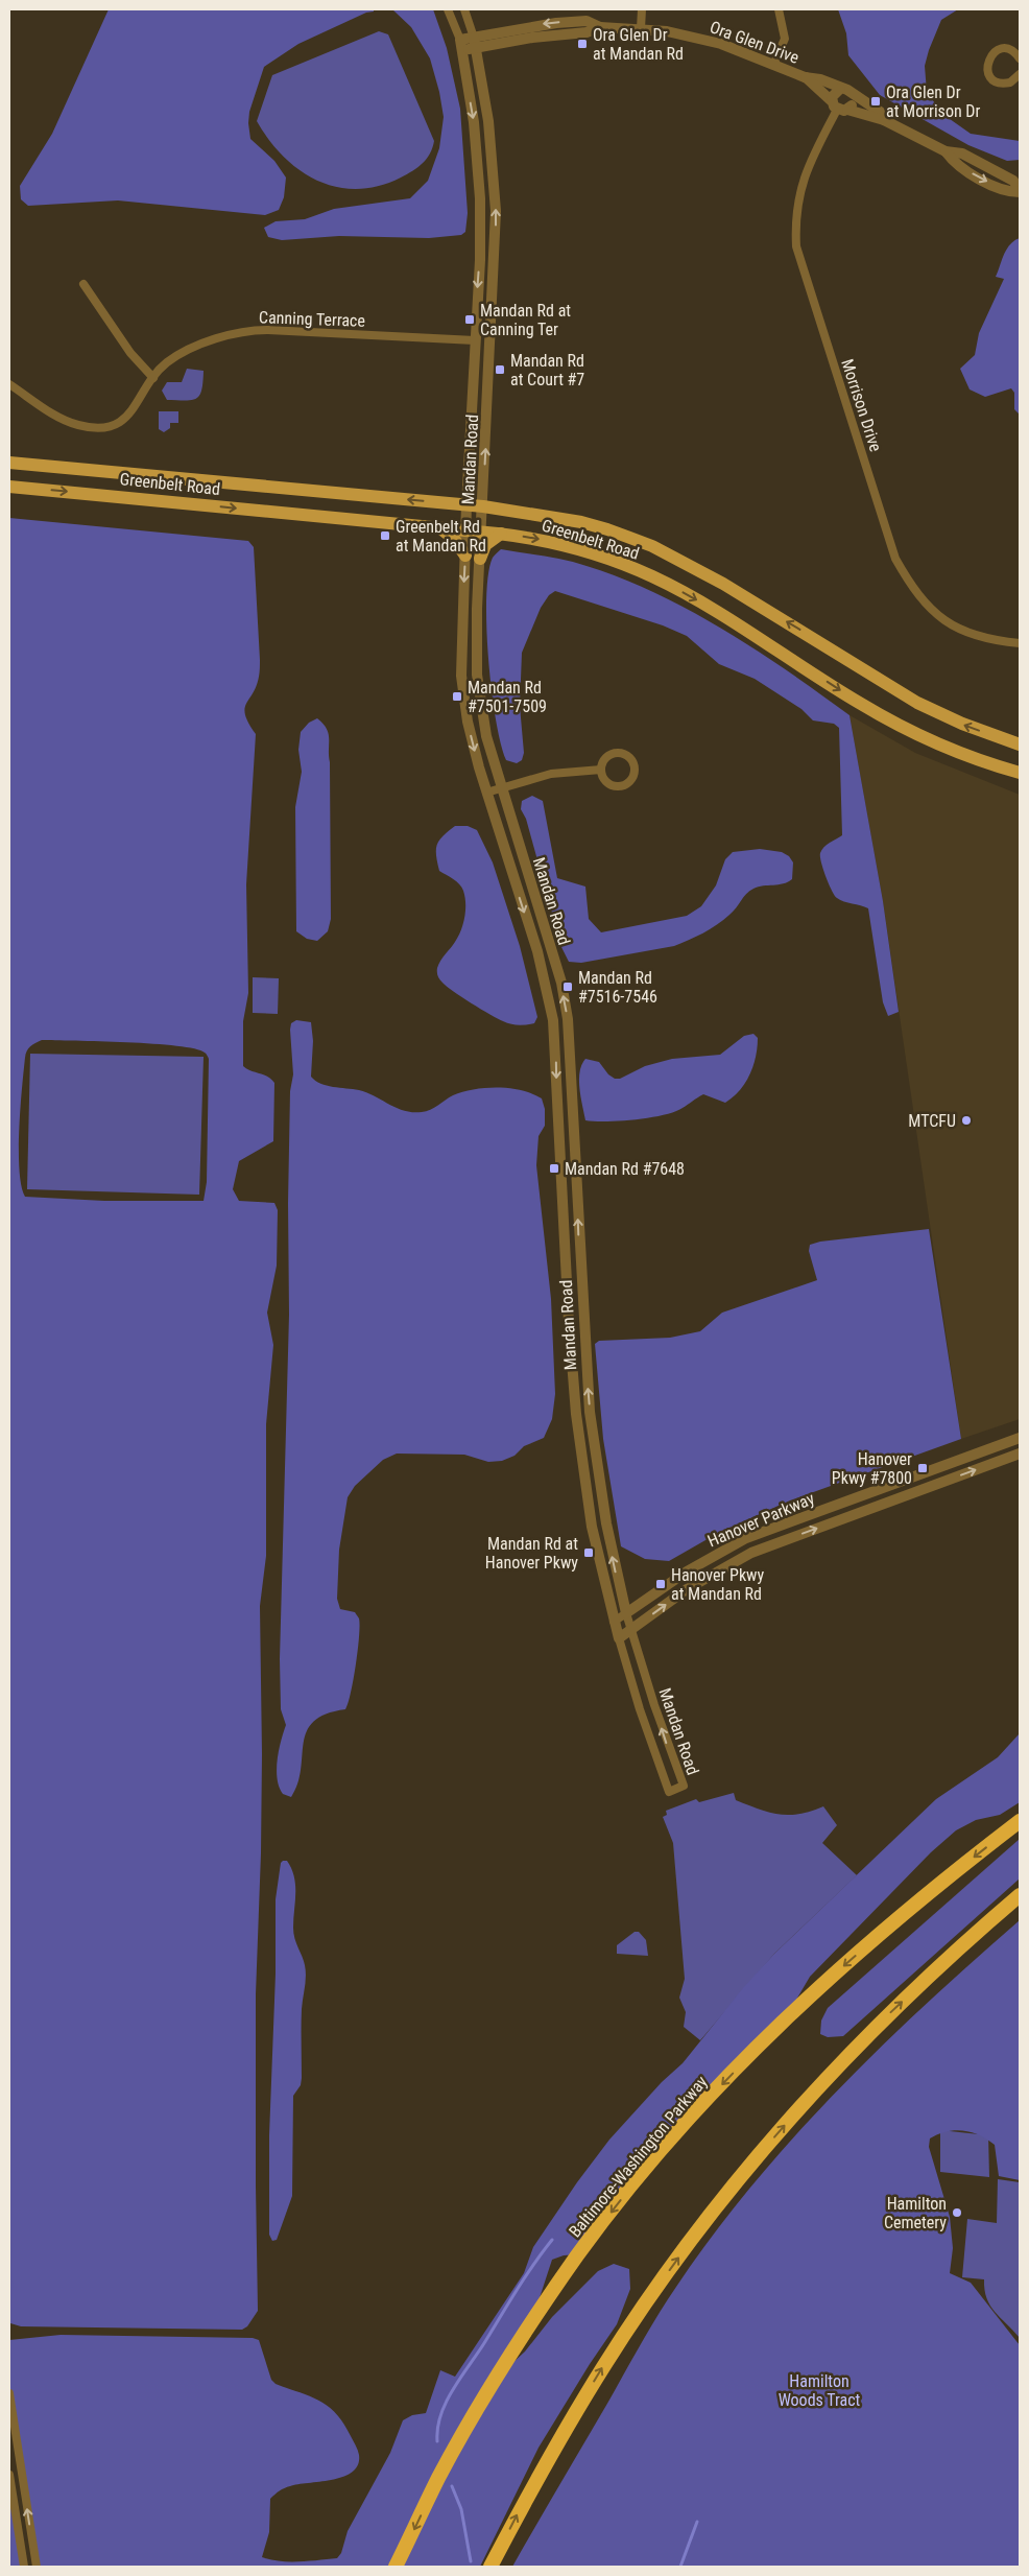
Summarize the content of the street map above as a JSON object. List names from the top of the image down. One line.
{"streets":{"highway":["Baltimore-Washington Parkway"],"main road":["Greenbelt Road"],"street":["Ora Glen Drive","Canning Terrace","Morrison Drive","Mandan Road","Hanover Parkway"]},"crossings":[["Ora Glen Drive","Morrison Drive"],["Ora Glen Drive","Mandan Road"],["Canning Terrace","Mandan Road"],["Mandan Road","Greenbelt Road"],["Mandan Road","Hanover Parkway"]],"parks":["Hamilton Woods Tract"],"places":{"transit":["Ora Glen Dr at Mandan Rd","Ora Glen Dr at Morrison Dr","Mandan Rd at Canning Ter","Mandan Rd at Court #7","Greenbelt Rd at Mandan Rd","Mandan Rd #7501-7509","Mandan Rd #7516-7546","Mandan Rd #7648","Hanover Pkwy #7800","Mandan Rd at Hanover Pkwy","Hanover Pkwy at Mandan Rd"],"other":["MTCFU","Hamilton Cemetery"]}}
